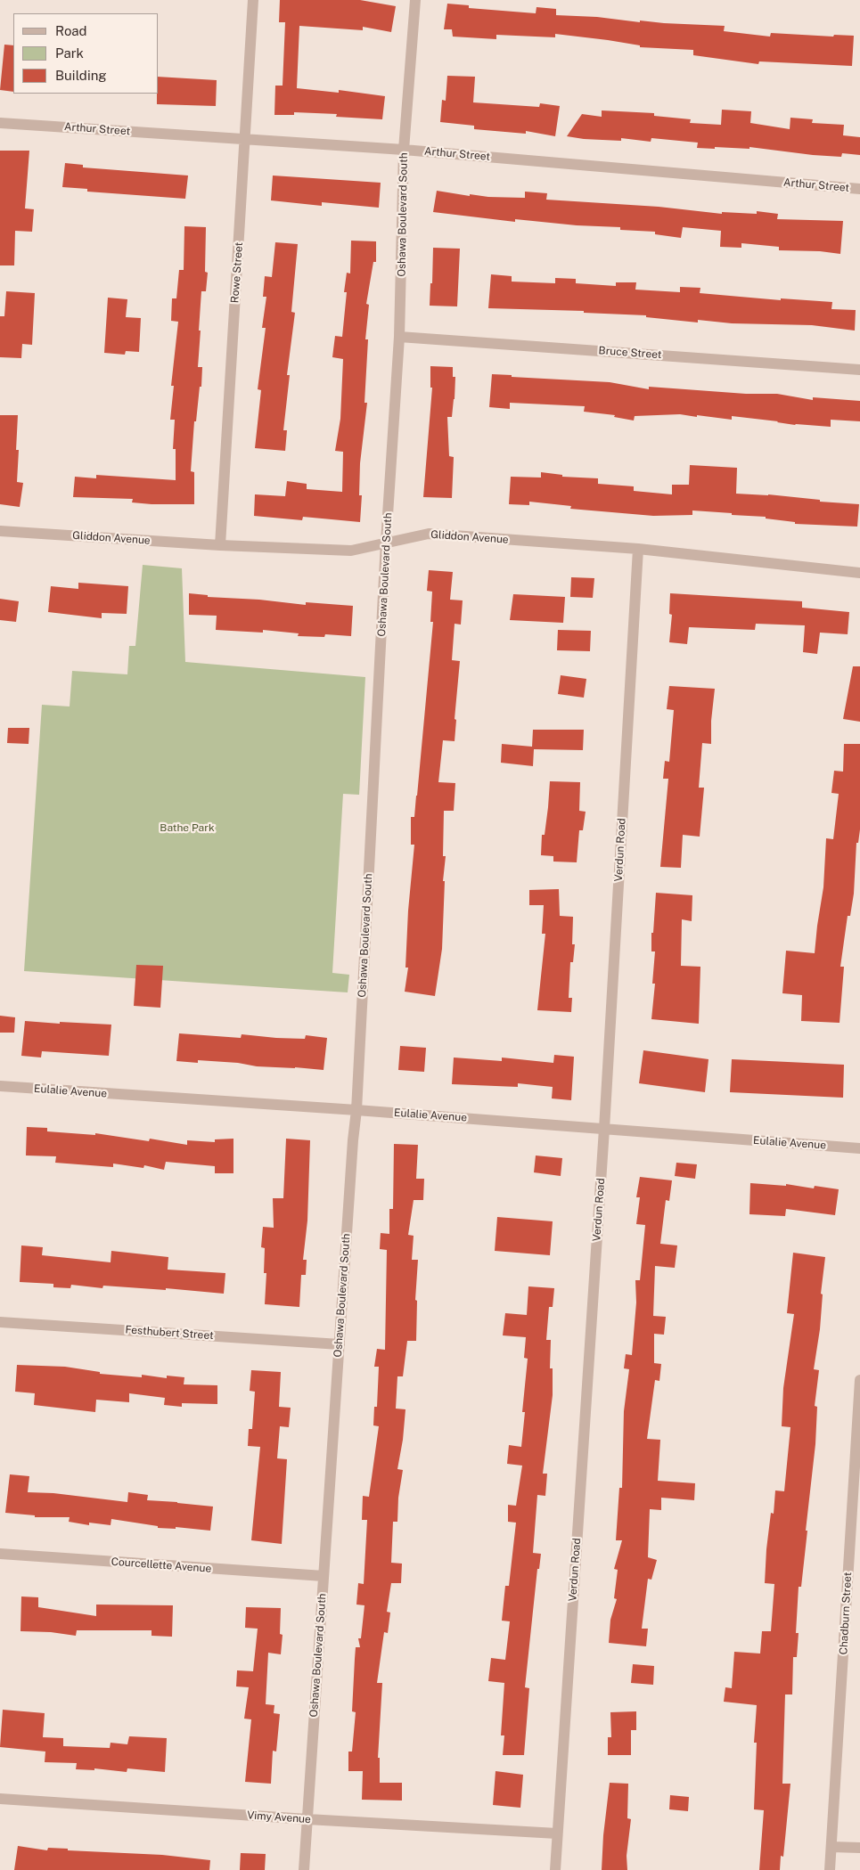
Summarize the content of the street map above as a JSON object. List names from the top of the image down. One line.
{"streets":{"street":["Arthur Street","Oshawa Boulevard South","Rowe Street","Bruce Street","Gliddon Avenue","Verdun Road","Eulalie Avenue","Festhubert Street","Courcellette Avenue","Chadburn Street","Vimy Avenue"]},"crossings":[["Arthur Street","Oshawa Boulevard South"],["Arthur Street","Rowe Street"],["Oshawa Boulevard South","Bruce Street"],["Oshawa Boulevard South","Gliddon Avenue"],["Oshawa Boulevard South","Eulalie Avenue"],["Oshawa Boulevard South","Festhubert Street"],["Oshawa Boulevard South","Courcellette Avenue"],["Oshawa Boulevard South","Vimy Avenue"],["Rowe Street","Gliddon Avenue"],["Gliddon Avenue","Verdun Road"],["Verdun Road","Eulalie Avenue"],["Verdun Road","Vimy Avenue"]],"parks":["Bathe Park"],"legend":["Road","Park","Building"]}
